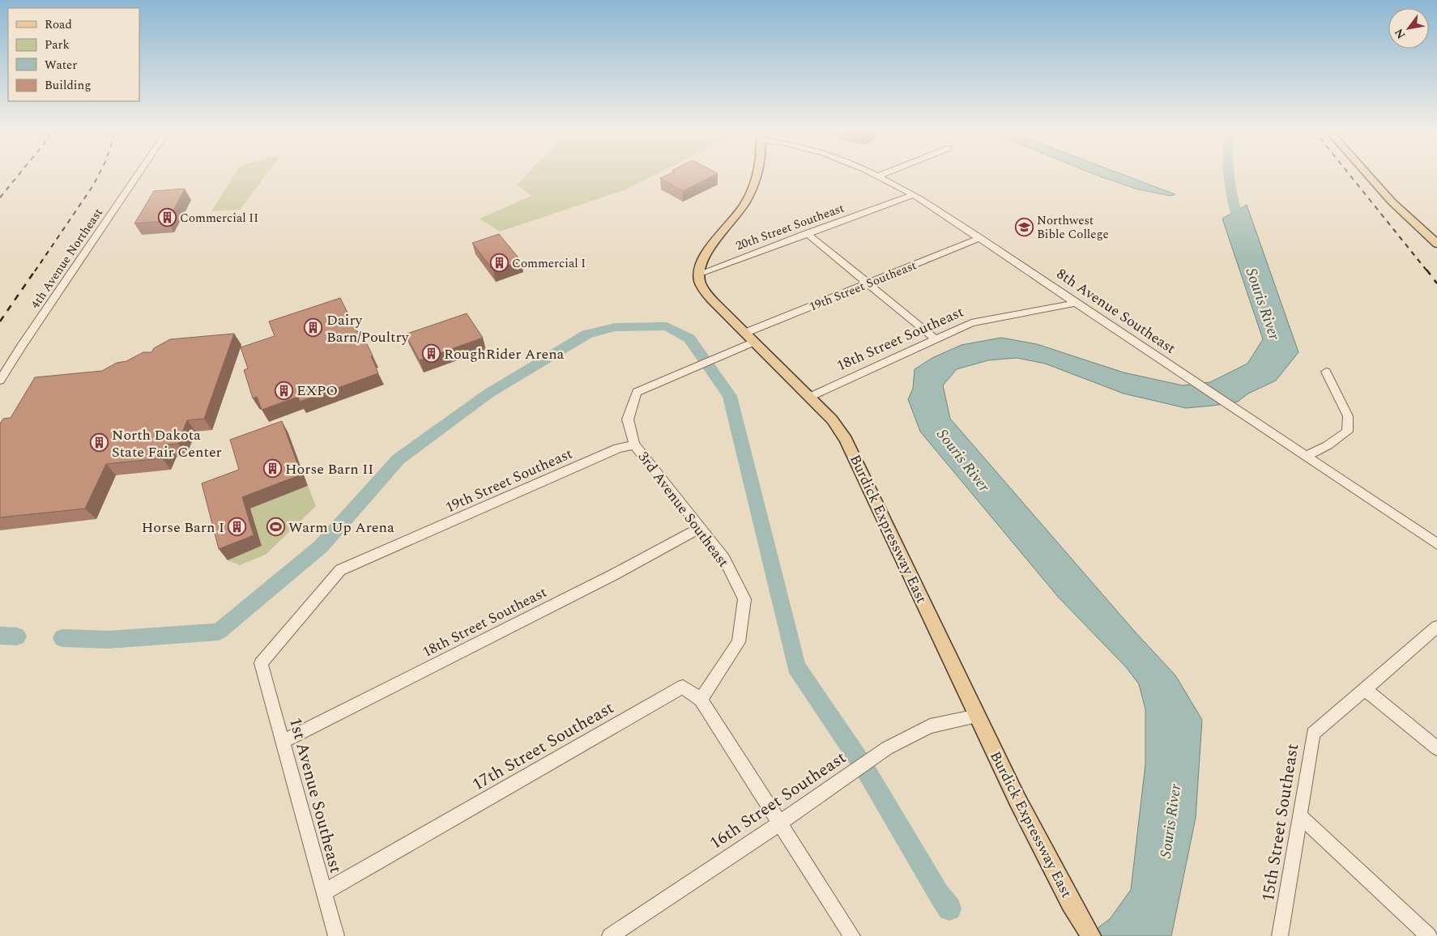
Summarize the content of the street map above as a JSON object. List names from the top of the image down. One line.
{"streets":{"main road":["Burdick Expressway East"],"street":["20th Street Southeast","4th Avenue Northeast","19th Street Southeast","8th Avenue Southeast","18th Street Southeast","3rd Avenue Southeast","17th Street Southeast","1st Avenue Southeast","16th Street Southeast","15th Street Southeast"]},"crossings":[["20th Street Southeast","8th Avenue Southeast"],["20th Street Southeast","Burdick Expressway East"],["19th Street Southeast","8th Avenue Southeast"],["19th Street Southeast","3rd Avenue Southeast"],["19th Street Southeast","Burdick Expressway East"],["19th Street Southeast","1st Avenue Southeast"],["8th Avenue Southeast","18th Street Southeast"],["18th Street Southeast","3rd Avenue Southeast"],["18th Street Southeast","Burdick Expressway East"],["18th Street Southeast","1st Avenue Southeast"],["3rd Avenue Southeast","17th Street Southeast"],["Burdick Expressway East","16th Street Southeast"],["17th Street Southeast","1st Avenue Southeast"]],"water":["Souris River"],"places":{"building":["Commercial II","Commercial I","Dairy Barn/Poultry","RoughRider Arena","EXPO","North Dakota State Fair Center","Horse Barn II","Horse Barn I"],"school or university":["Northwest Bible College"],"sports":["Warm Up Arena"]},"legend":["Road","Park","Water","Building"],"north":"bottom left"}
